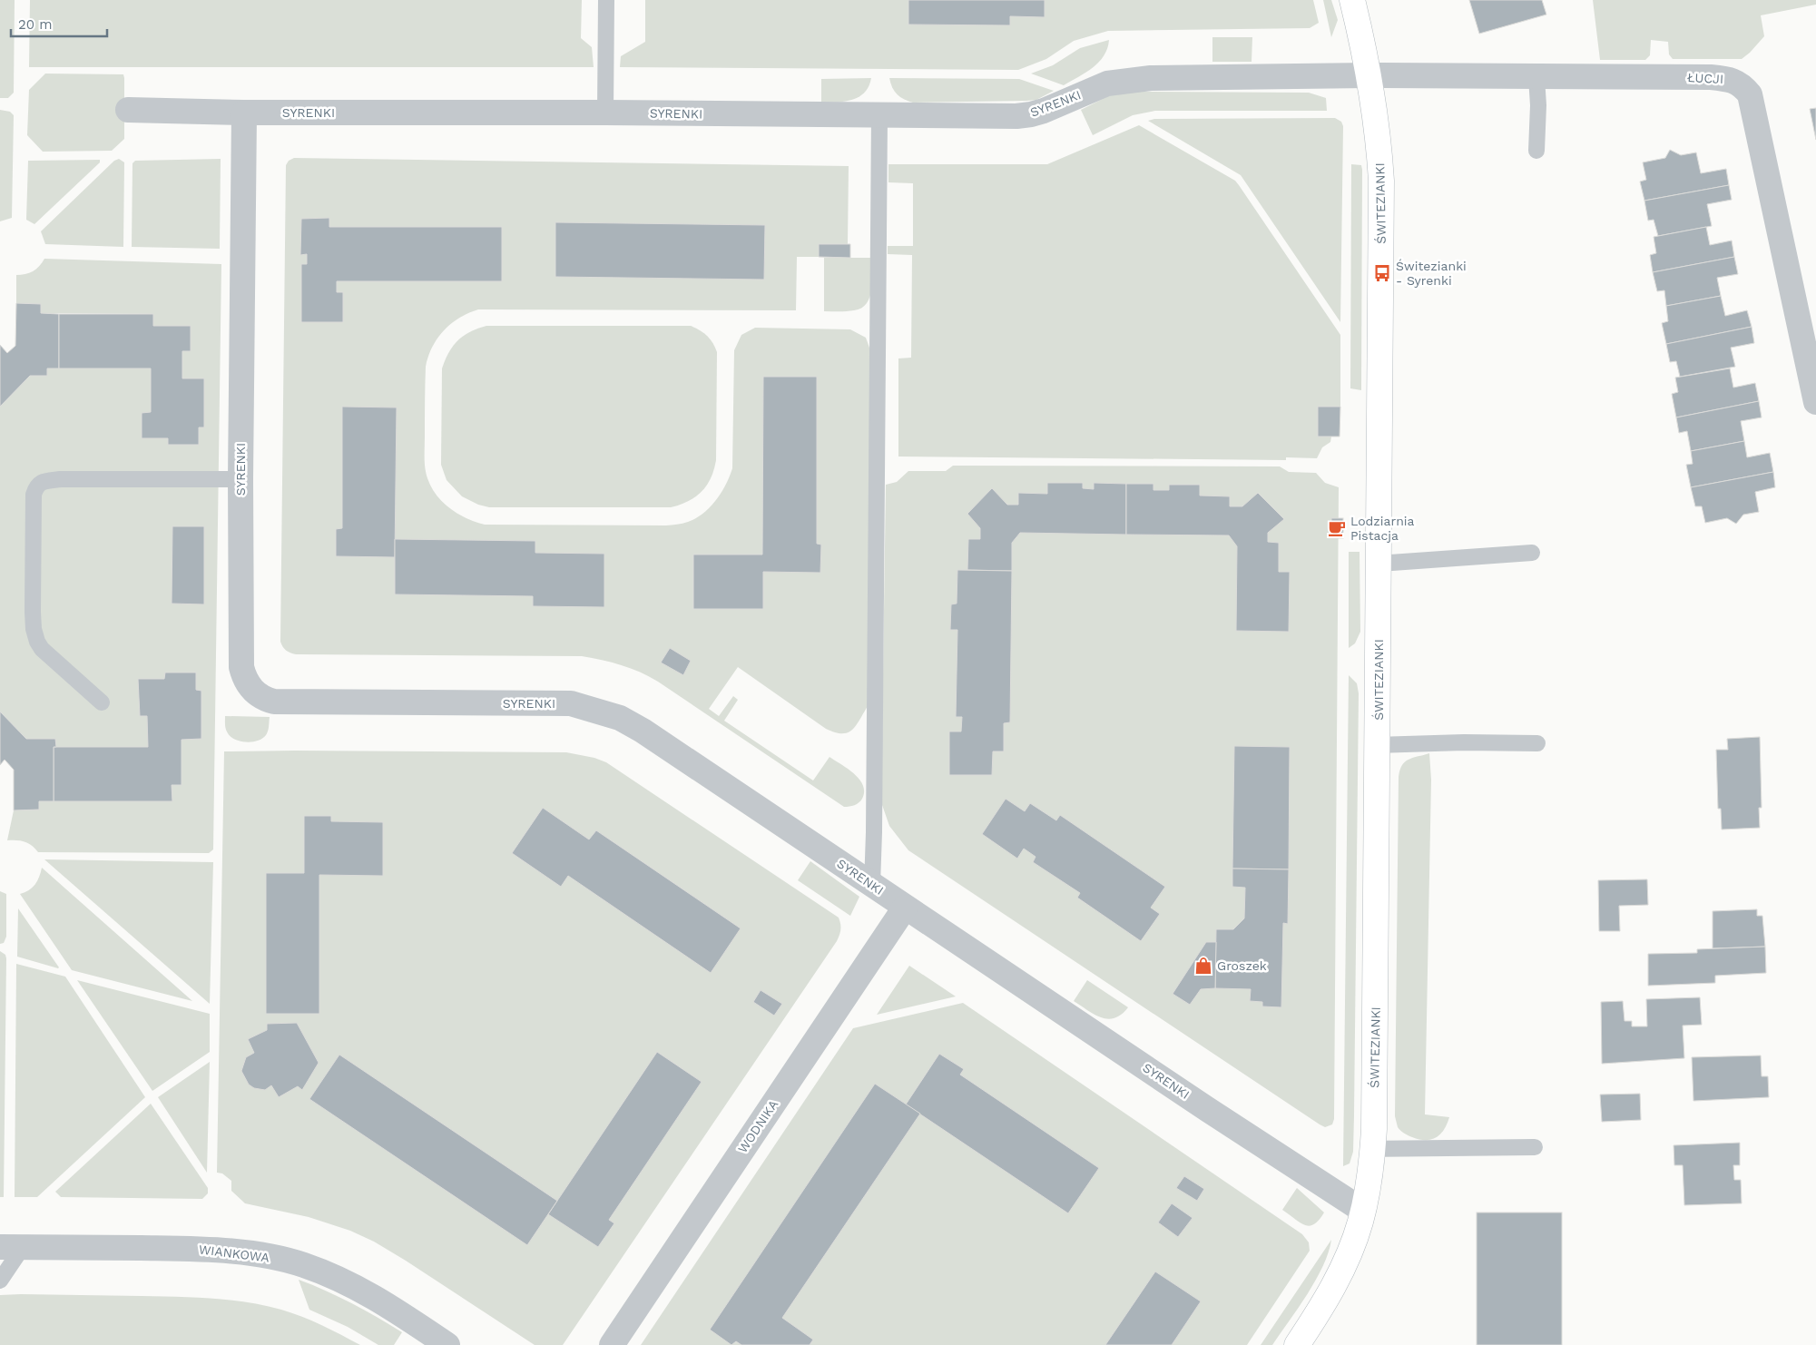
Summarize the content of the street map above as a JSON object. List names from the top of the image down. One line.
{"streets":{"street":["ŁUCJI","SYRENKI","ŚWITEZIANKI","WODNIKA","WIANKOWA"]},"crossings":[["ŁUCJI","SYRENKI"],["ŁUCJI","ŚWITEZIANKI"],["SYRENKI","ŚWITEZIANKI"],["SYRENKI","WODNIKA"]],"places":{"bus stop":["Świtezianki - Syrenki"],"cafe":["Lodziarnia Pistacja"],"shop":["Groszek"]},"scale_bar":"20 m"}
